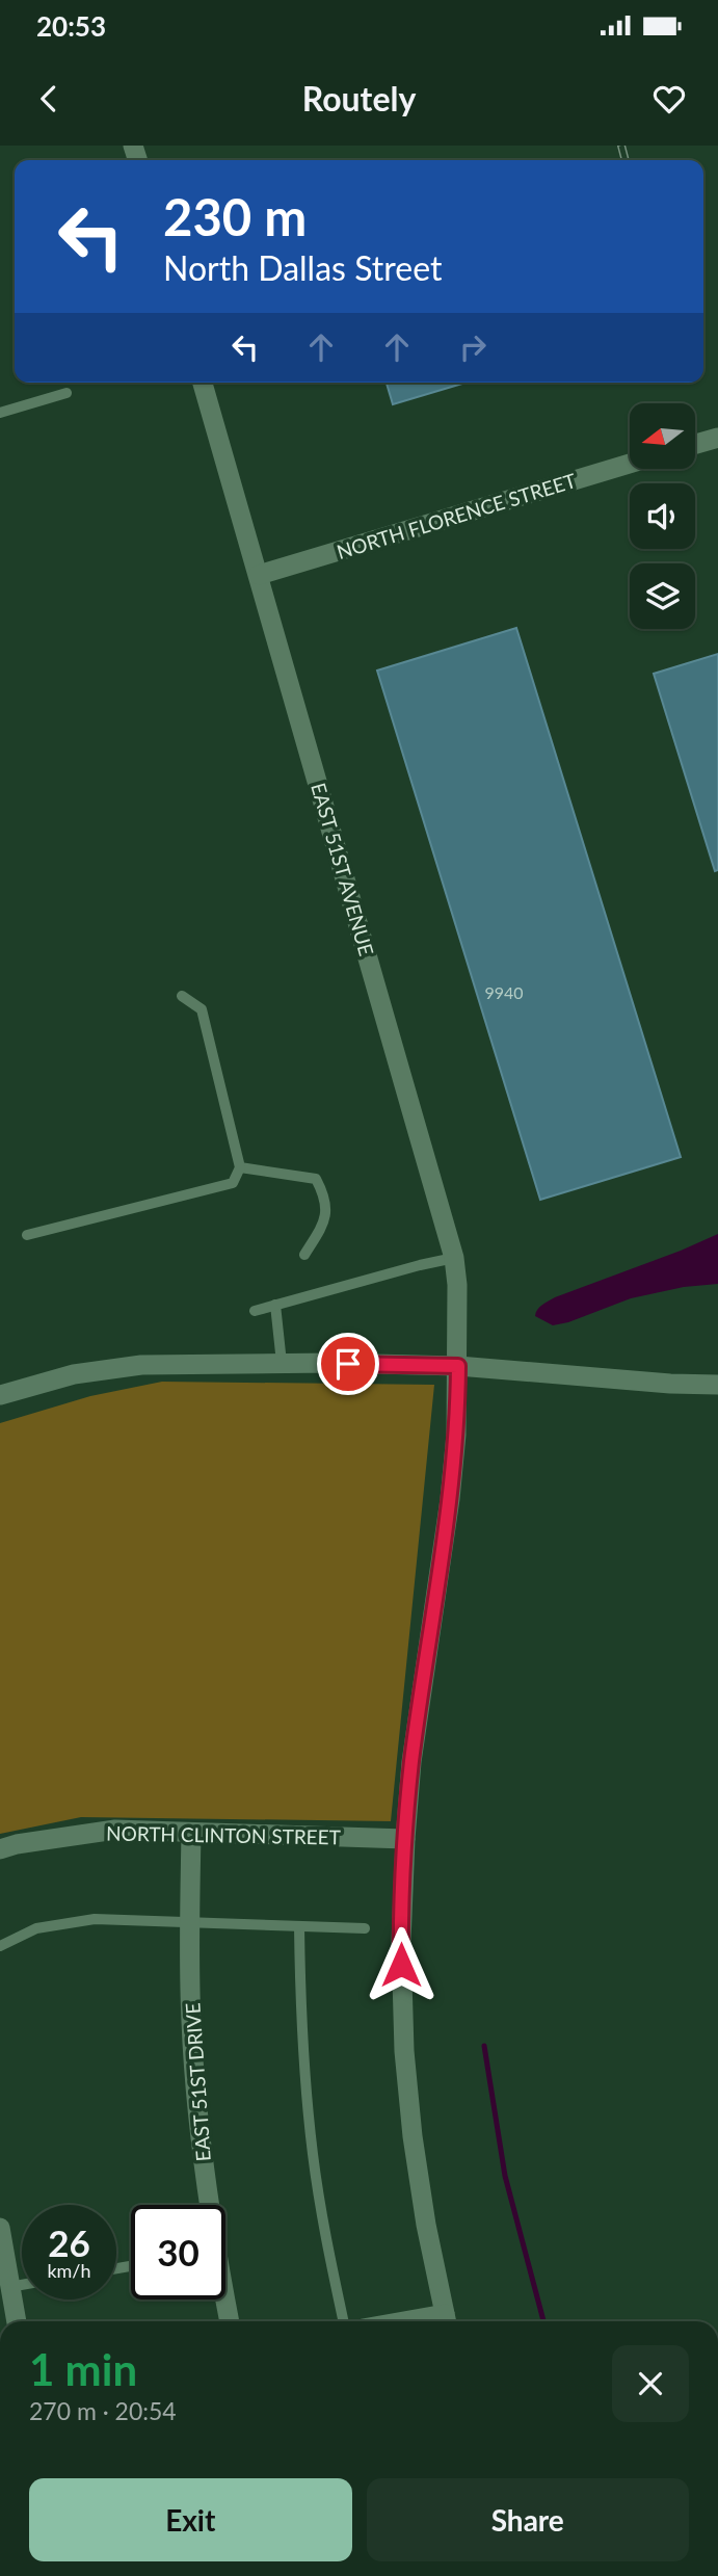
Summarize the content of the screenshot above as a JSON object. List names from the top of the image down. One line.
{"streets":{"street":["NORTH FLORENCE STREET","EAST 51ST AVENUE","NORTH CLINTON STREET","EAST 51ST DRIVE"]},"crossings":[["NORTH FLORENCE STREET","EAST 51ST AVENUE"],["EAST 51ST AVENUE","NORTH CLINTON STREET"],["NORTH CLINTON STREET","EAST 51ST DRIVE"]],"house_numbers":["9940"],"north":"left","page":{"status":"20:53","header":"Routely","turn":["230 m","North Dallas Street"],"speed":"26 km/h","limit":"30","heading":["1 min","270 m · 20:54"],"buttons":["Exit","Share"]}}
